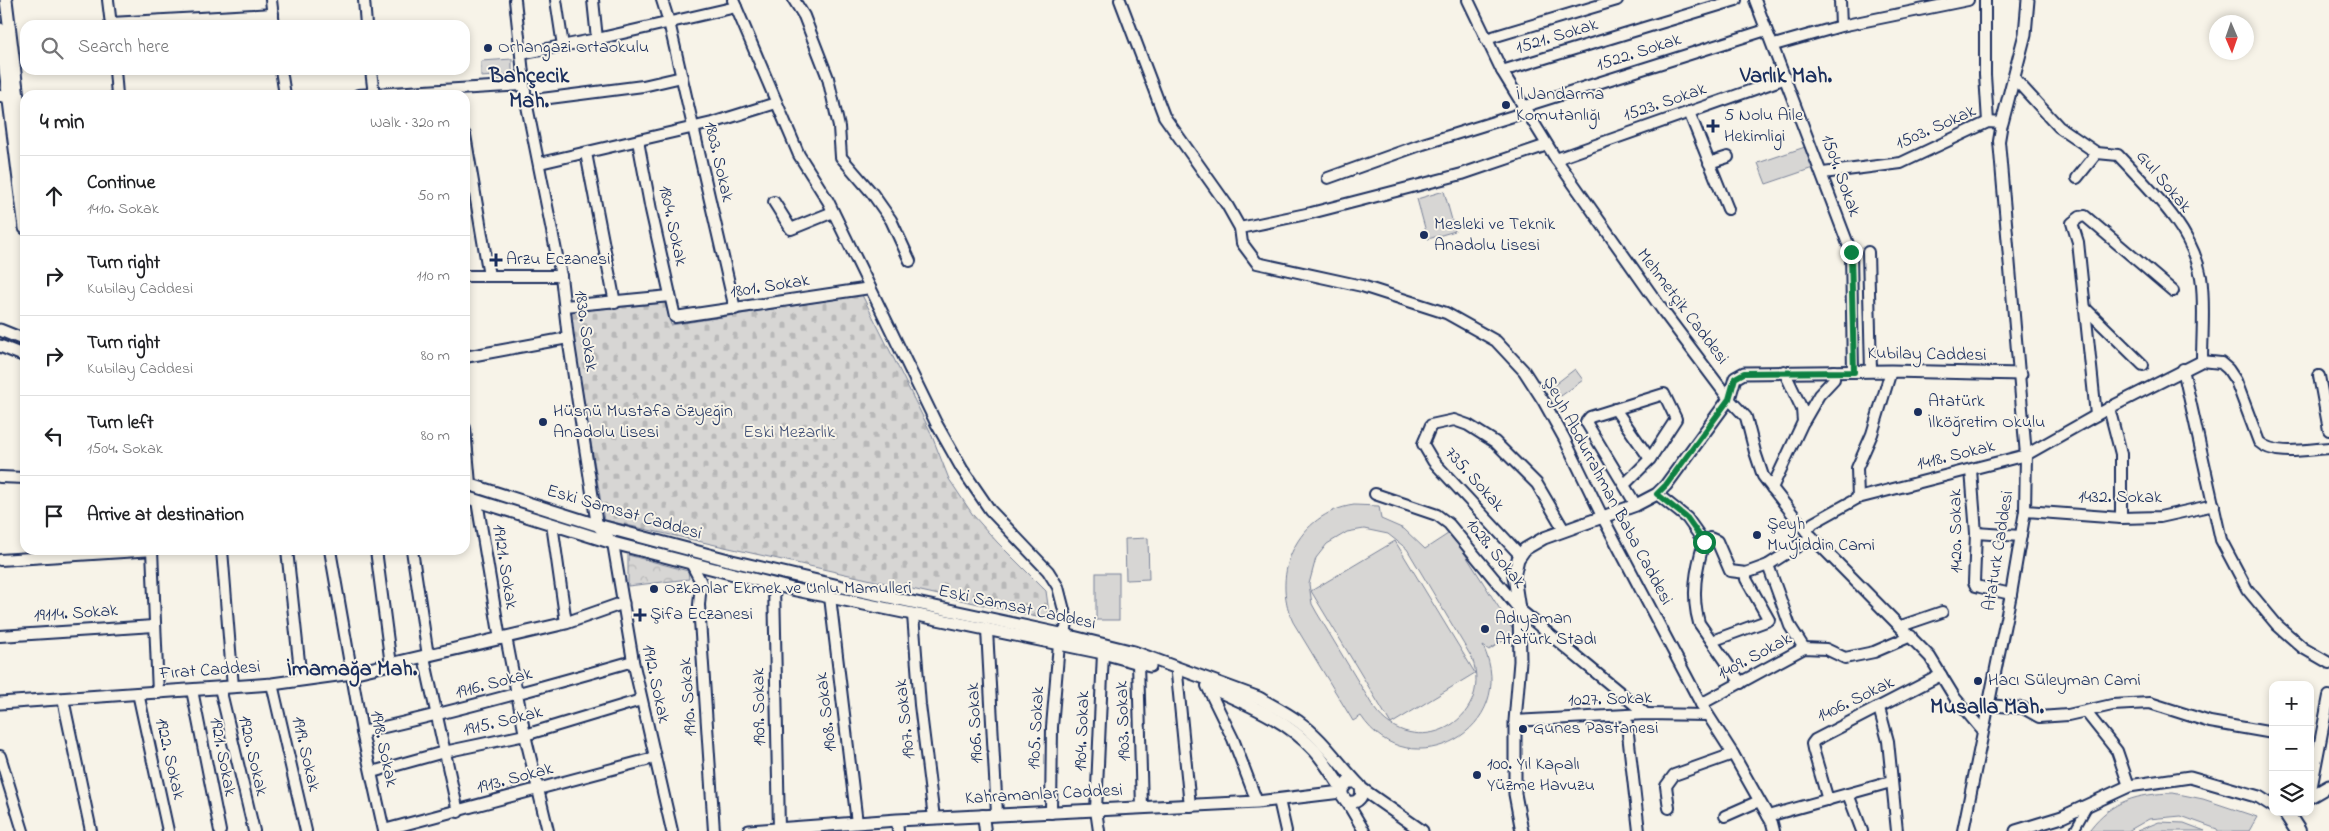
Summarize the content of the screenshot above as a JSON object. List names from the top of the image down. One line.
{"streets":{"street":["1521. Sokak","1522. Sokak","1523. Sokak","1503. Sokak","1803. Sokak","1504. Sokak","Gul Sokak","1804. Sokak","1801. Sokak","Mehmetçik Caddesi","1830. Sokak","Kubilay Caddesi","1418. Sokak","735. Sokak","Şeyh Abdurrahman Baba Caddesi","1432. Sokak","Eski Samsat Caddesi","1420. Sokak","Ataturk Caddesi","1028. Sokak","19121. Sokak","19114. Sokak","1409. Sokak","Fırat Caddesi","1916. Sokak","1912. Sokak","1910. Sokak","1027. Sokak","1406. Sokak","1909. Sokak","1908. Sokak","1907. Sokak","1903. Sokak","1915. Sokak","1906. Sokak","1905. Sokak","1904. Sokak","1918. Sokak","1919. Sokak","1920. Sokak","1921. Sokak","1922. Sokak","1913. Sokak","Kahramanlar Caddesi"]},"crossings":[["1521. Sokak","Mehmetçik Caddesi"],["1522. Sokak","1504. Sokak"],["1522. Sokak","Mehmetçik Caddesi"],["1523. Sokak","1504. Sokak"],["1523. Sokak","Mehmetçik Caddesi"],["1503. Sokak","1504. Sokak"],["1503. Sokak","Ataturk Caddesi"],["1803. Sokak","1801. Sokak"],["1504. Sokak","Kubilay Caddesi"],["Gul Sokak","1418. Sokak"],["1804. Sokak","1801. Sokak"],["1801. Sokak","1905. Sokak"],["Mehmetçik Caddesi","Kubilay Caddesi"],["Mehmetçik Caddesi","1418. Sokak"],["Mehmetçik Caddesi","Ataturk Caddesi"],["Mehmetçik Caddesi","1409. Sokak"],["Mehmetçik Caddesi","1406. Sokak"],["1830. Sokak","Eski Samsat Caddesi"],["Kubilay Caddesi","735. Sokak"],["Kubilay Caddesi","Şeyh Abdurrahman Baba Caddesi"],["Kubilay Caddesi","Ataturk Caddesi"],["1418. Sokak","1420. Sokak"],["1418. Sokak","Ataturk Caddesi"],["Şeyh Abdurrahman Baba Caddesi","1409. Sokak"],["Şeyh Abdurrahman Baba Caddesi","1027. Sokak"],["1432. Sokak","Ataturk Caddesi"],["Eski Samsat Caddesi","19121. Sokak"],["Eski Samsat Caddesi","1912. Sokak"],["Eski Samsat Caddesi","1910. Sokak"],["Eski Samsat Caddesi","1909. Sokak"],["Eski Samsat Caddesi","1908. Sokak"],["Eski Samsat Caddesi","1907. Sokak"],["Eski Samsat Caddesi","1903. Sokak"],["Eski Samsat Caddesi","1906. Sokak"],["Eski Samsat Caddesi","1905. Sokak"],["Eski Samsat Caddesi","1904. Sokak"],["Eski Samsat Caddesi","Kahramanlar Caddesi"],["1420. Sokak","Ataturk Caddesi"],["1028. Sokak","1027. Sokak"],["19121. Sokak","Fırat Caddesi"],["19121. Sokak","1916. Sokak"],["19121. Sokak","1915. Sokak"],["19121. Sokak","1913. Sokak"],["Fırat Caddesi","1912. Sokak"],["Fırat Caddesi","1918. Sokak"],["Fırat Caddesi","1919. Sokak"],["Fırat Caddesi","1920. Sokak"],["Fırat Caddesi","1921. Sokak"],["Fırat Caddesi","1922. Sokak"],["1916. Sokak","1912. Sokak"],["1916. Sokak","1918. Sokak"],["1912. Sokak","1915. Sokak"],["1912. Sokak","1913. Sokak"],["1909. Sokak","Kahramanlar Caddesi"],["1908. Sokak","Kahramanlar Caddesi"],["1907. Sokak","Kahramanlar Caddesi"],["1903. Sokak","Kahramanlar Caddesi"],["1915. Sokak","1918. Sokak"],["1906. Sokak","Kahramanlar Caddesi"],["1905. Sokak","Kahramanlar Caddesi"],["1904. Sokak","Kahramanlar Caddesi"],["1918. Sokak","1913. Sokak"]],"districts":["Bahçecik Mah.","Varlık Mah.","İmamağa Mah.","Musalla Mah."],"parks":["Eski Mezarlık"],"places":{"other":["Orhangazi Ortaokulu","İl Jandarma Komutanlığı","Mesleki ve Teknik Anadolu Lisesi","Atatürk İlköğretim Okulu","Hüsnü Mustafa Özyeğin Anadolu Lisesi","Şeyh Muyiddin Cami","Ozkanlar Ekmek ve Unlu Mamulleri","Adıyaman Atatürk Stadı","Hacı Süleyman Cami","Gunes Pastanesi","100. Yıl Kapalı Yüzme Havuzu"],"health":["5 Nolu Aile Hekimligi","Arzu Eczanesi","Şifa Eczanesi"]},"north":"bottom","page":{"search":"Search here","heading":["4 min","Walk · 320 m"],"list":[["Continue","1410. Sokak","50 m"],["Turn right","Kubilay Caddesi","110 m"],["Turn right","Kubilay Caddesi","80 m"],["Turn left","1504. Sokak","80 m"],"Arrive at destination"],"map_buttons":["+","−"]}}
